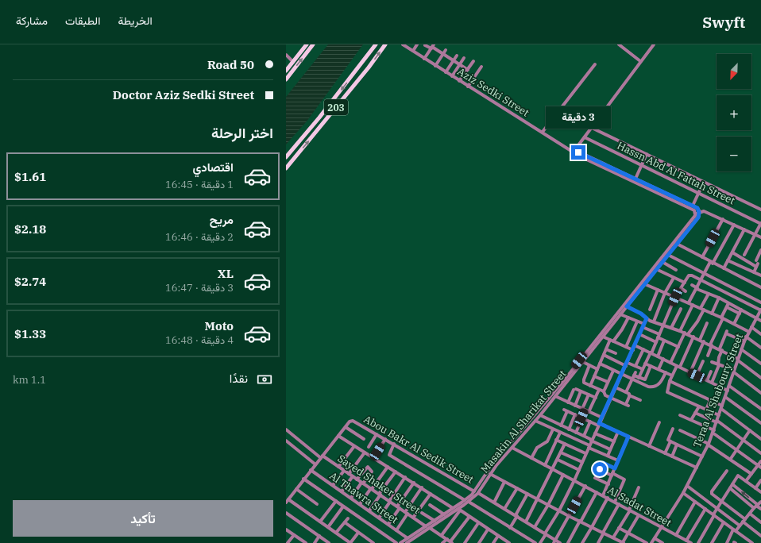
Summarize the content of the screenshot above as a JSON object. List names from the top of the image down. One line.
{"streets":{"main road":["203"],"street":["Aziz Sedki Street","Hassn Abd Al Fattah Street","Teraa Al Shaboury Street","Masakin Al Sharikat Street","Abou Bakr Al Sedik Street","Sayed Shaker Street","Al Thawra Street","Al Sadat Street"]},"crossings":[["Teraa Al Shaboury Street","Al Sadat Street"],["Masakin Al Sharikat Street","Abou Bakr Al Sedik Street"],["Masakin Al Sharikat Street","Al Sadat Street"]],"north":"bottom left","page":{"header":"Swyft","nav":["الخريطة","الطبقات","مشاركة"],"banner":["Road 50","Doctor Aziz Sedki Street"],"map_buttons":["+","−"],"bubble":"3 دقيقة","heading":"اختر الرحلة","list":[{"name":"اقتصادي","note":"1 دقيقة · 16:45","value":"$1.61"},{"name":"مريح","note":"2 دقيقة · 16:46","value":"$2.18"},{"name":"XL","note":"3 دقيقة · 16:47","value":"$2.74"},{"name":"Moto","note":"4 دقيقة · 16:48","value":"$1.33"}],"pay":["نقدًا","1.1 km"],"buttons":"تأكيد"}}
